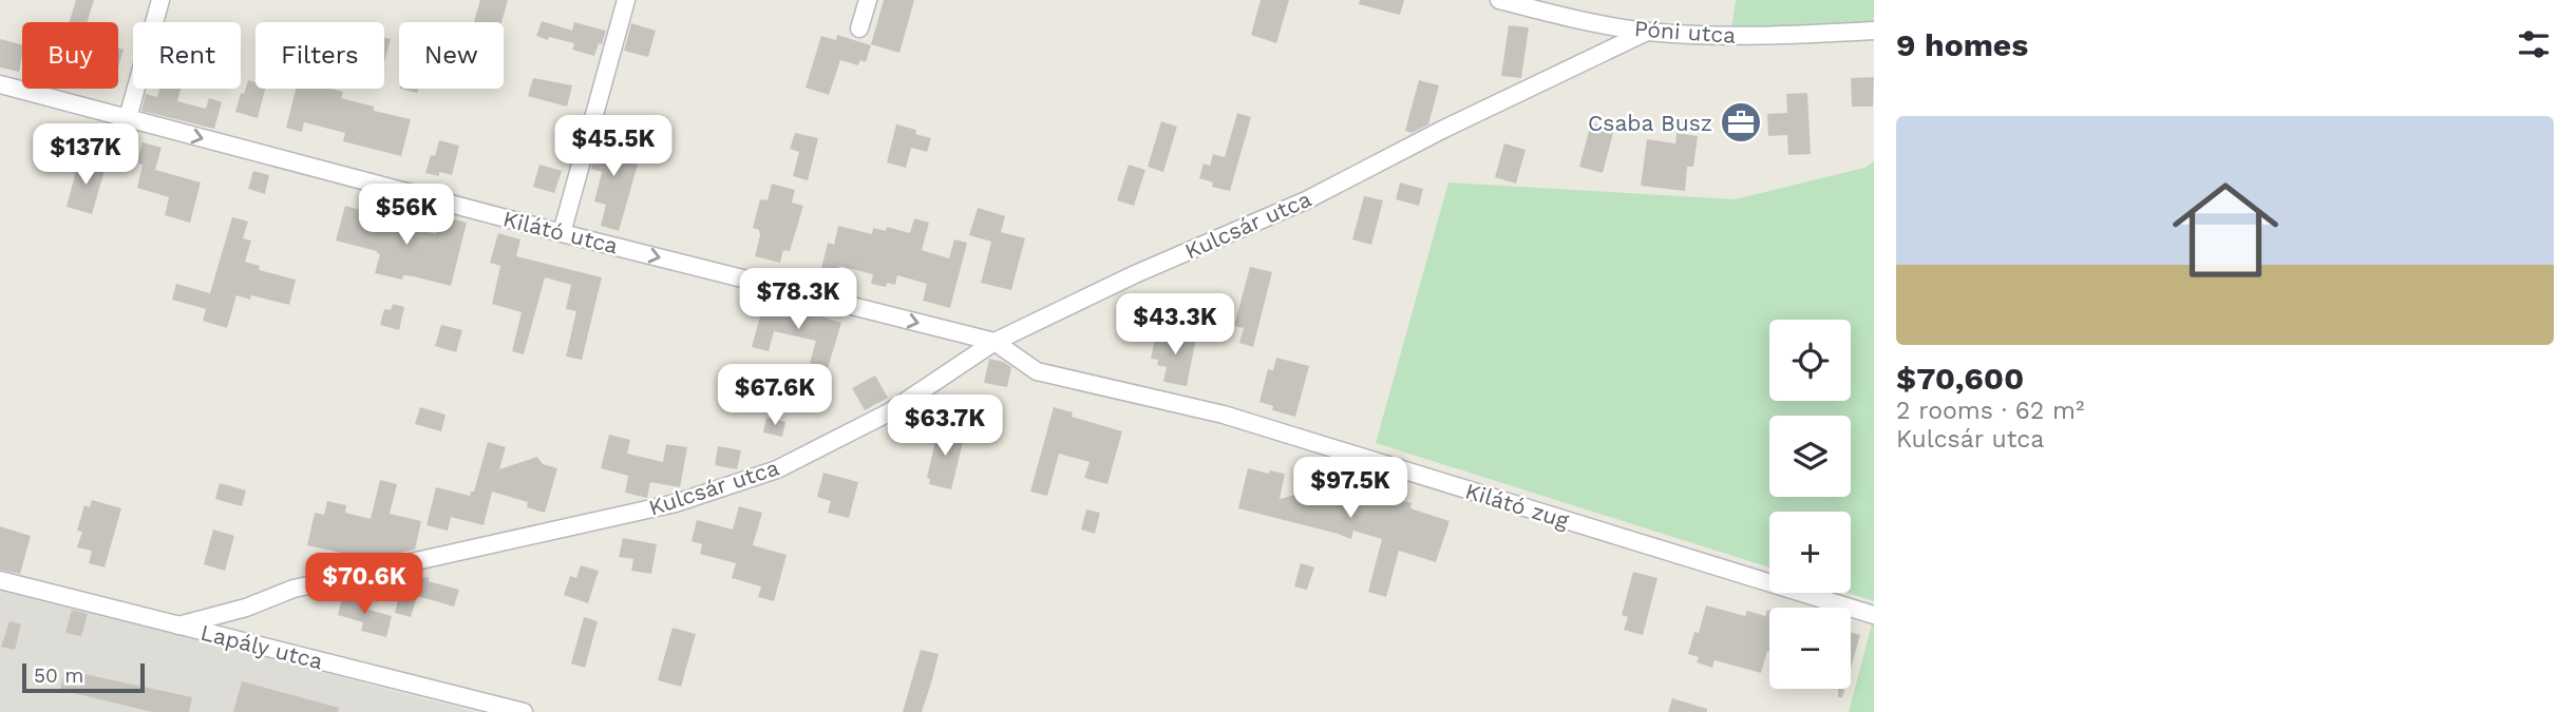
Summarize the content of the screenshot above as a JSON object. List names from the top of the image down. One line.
{"streets":{"street":["Póni utca","Kulcsár utca","Kilátó utca","Kilátó zug","Lapály utca"]},"crossings":[["Póni utca","Kulcsár utca"],["Kulcsár utca","Kilátó utca"],["Kulcsár utca","Kilátó zug"],["Kulcsár utca","Lapály utca"],["Kilátó utca","Kilátó zug"]],"one_way":["Kilátó utca"],"places":{"office":["Csaba Busz"]},"scale_bar":"50 m","page":{"heading":"9 homes","chip":["Buy","Rent","Filters","New"],"list":[{"name":"$70,600","note":"2 rooms · 62 m² · Kulcsár utca"}],"price":["$45.5K","$137K","$56K","$78.3K","$43.3K","$67.6K","$63.7K","$97.5K","$70.6K"],"map_buttons":["+","−"],"scale":"50 m"}}
